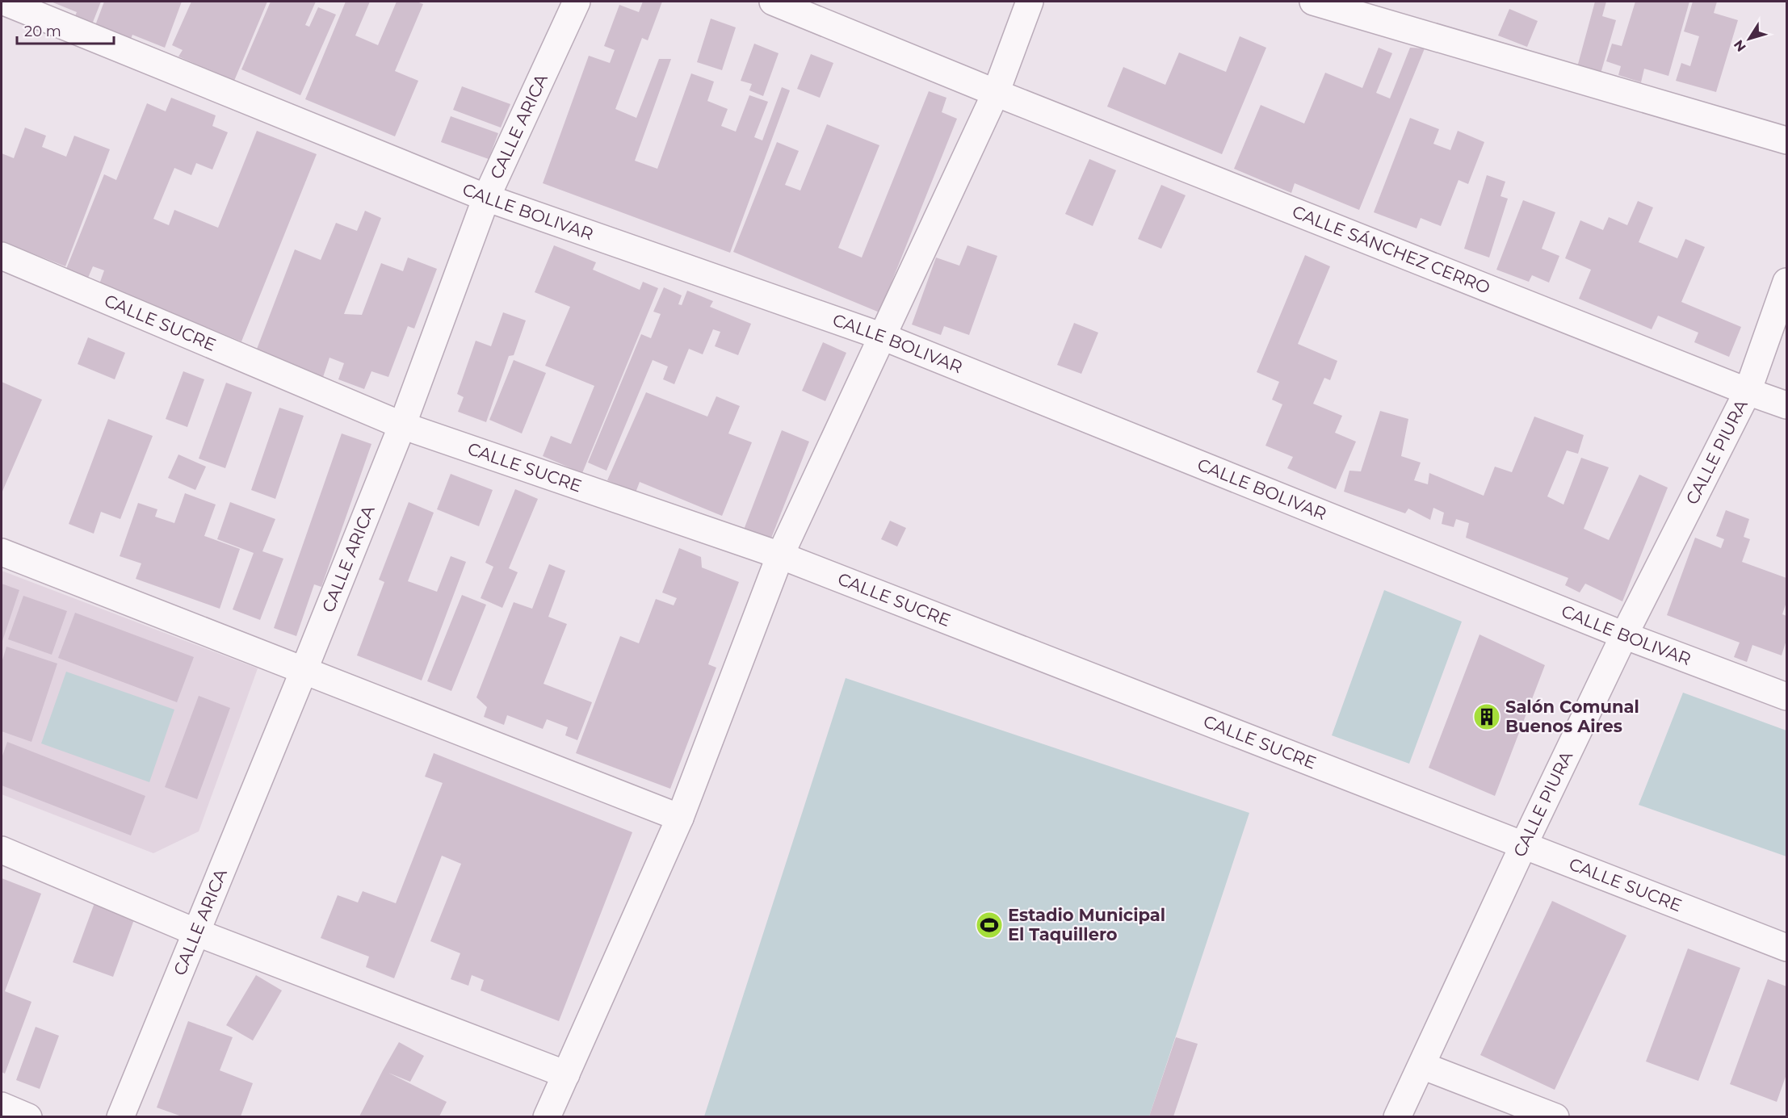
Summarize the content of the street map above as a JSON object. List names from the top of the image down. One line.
{"streets":{"street":["CALLE ARICA","CALLE BOLIVAR","CALLE SÁNCHEZ CERRO","CALLE SUCRE","CALLE PIURA"]},"crossings":[["CALLE ARICA","CALLE BOLIVAR"],["CALLE ARICA","CALLE SUCRE"],["CALLE BOLIVAR","CALLE PIURA"],["CALLE SÁNCHEZ CERRO","CALLE PIURA"],["CALLE SUCRE","CALLE PIURA"]],"places":{"building":["Salón Comunal Buenos Aires"],"sports":["Estadio Municipal El Taquillero"]},"scale_bar":"20 m","north":"bottom left"}
